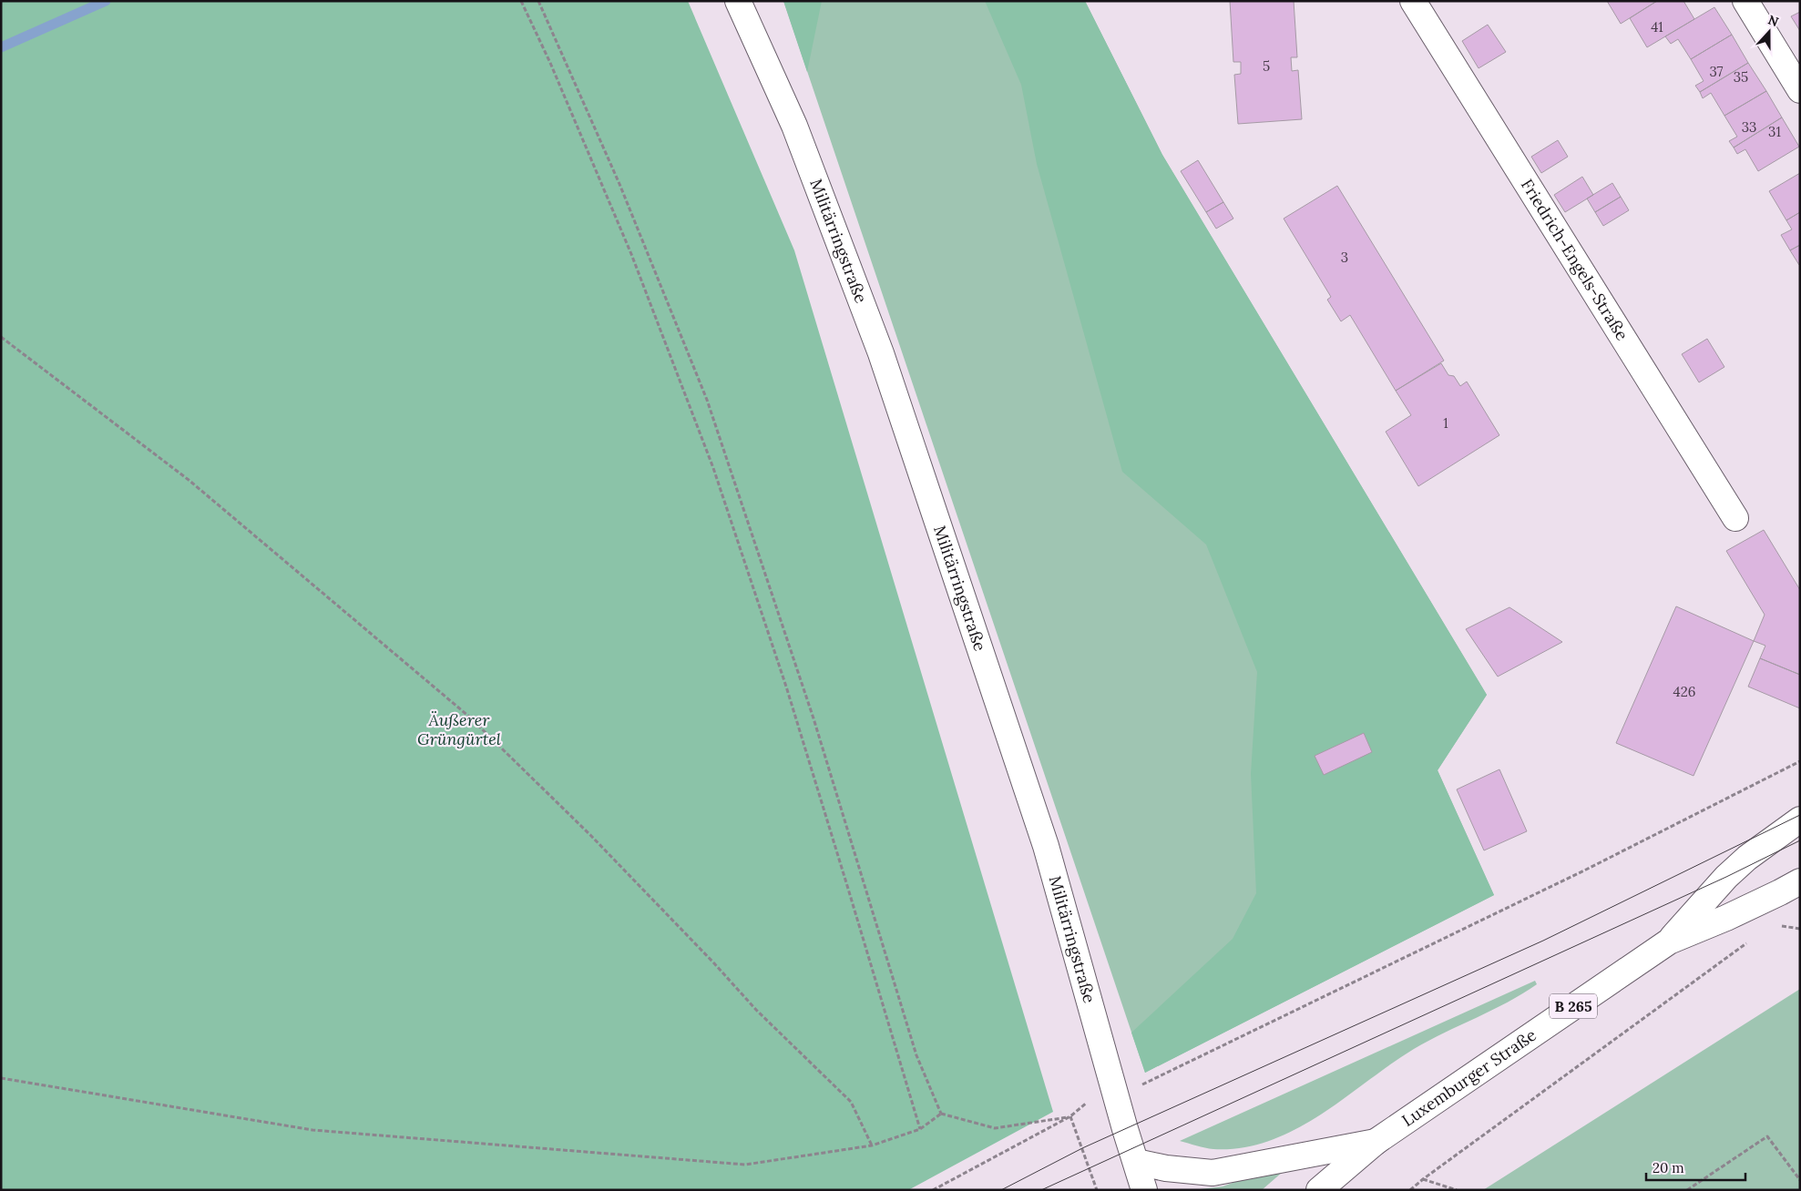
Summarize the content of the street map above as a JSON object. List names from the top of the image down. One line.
{"streets":{"main road":["Militärringstraße","Friedrich-Engels-Straße","B 265","Luxemburger Straße"]},"parks":["Äußerer Grüngürtel"],"house_numbers":["41","5","37","35","33","31","3","1","426"],"scale_bar":"20 m","north":"top"}
